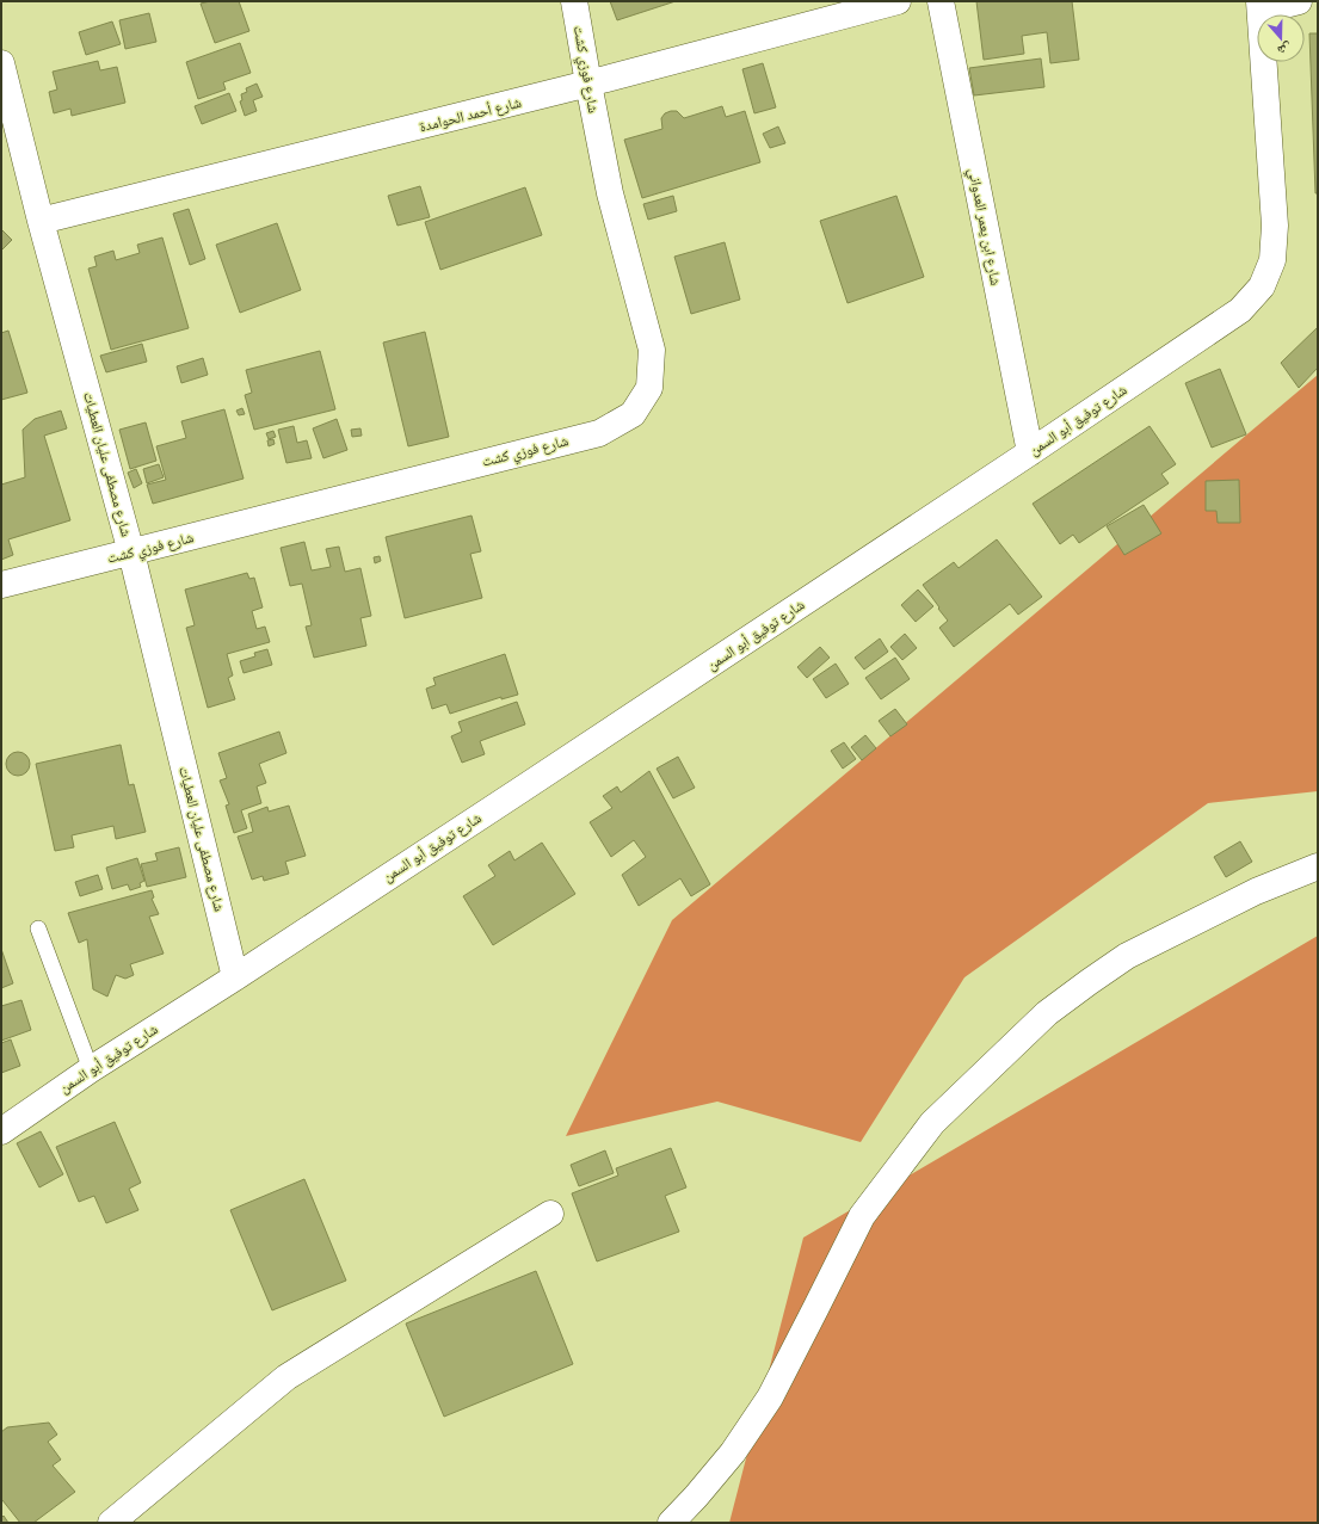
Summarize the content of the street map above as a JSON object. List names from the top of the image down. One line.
{"streets":{"street":["شارع فوزي كشت","شارع أحمد الحوامدة","شارع ابن يعمر العدواني","شارع توفيق أبو السمن","شارع مصطفى عليان العطيات"]},"crossings":[["شارع فوزي كشت","شارع أحمد الحوامدة"],["شارع فوزي كشت","شارع مصطفى عليان العطيات"],["شارع أحمد الحوامدة","شارع مصطفى عليان العطيات"],["شارع ابن يعمر العدواني","شارع توفيق أبو السمن"],["شارع توفيق أبو السمن","شارع مصطفى عليان العطيات"]],"north":"bottom"}
